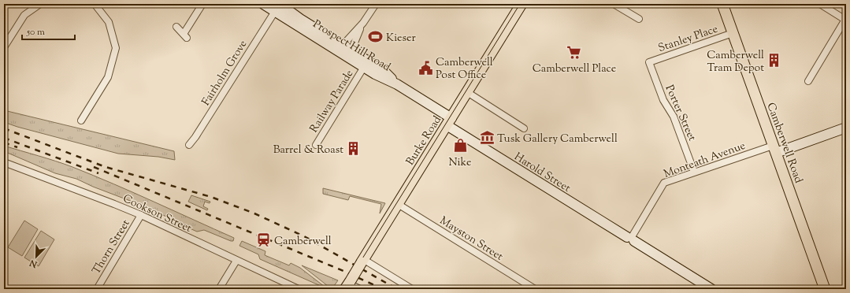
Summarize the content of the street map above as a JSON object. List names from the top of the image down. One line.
{"streets":{"main road":["Burke Road","Camberwell Road"],"street":["Stanley Place","Prospect Hill Road","Fairholm Grove","Railway Parade","Porter Street","Monteath Avenue","Harold Street","Cookson Street","Mayston Street","Thorn Street"]},"crossings":[["Stanley Place","Porter Street"],["Stanley Place","Camberwell Road"],["Prospect Hill Road","Fairholm Grove"],["Prospect Hill Road","Railway Parade"],["Prospect Hill Road","Burke Road"],["Prospect Hill Road","Harold Street"],["Porter Street","Monteath Avenue"],["Burke Road","Harold Street"],["Burke Road","Mayston Street"],["Camberwell Road","Monteath Avenue"],["Monteath Avenue","Harold Street"],["Cookson Street","Thorn Street"]],"places":{"sports":["Kieser"],"supermarket":["Camberwell Place"],"building":["Camberwell Tram Depot","Barrel & Roast"],"public building":["Camberwell Post Office"],"museum":["Tusk Gallery Camberwell"],"shop":["Nike"],"station":["Camberwell"]},"scale_bar":"50 m","north":"bottom left"}
